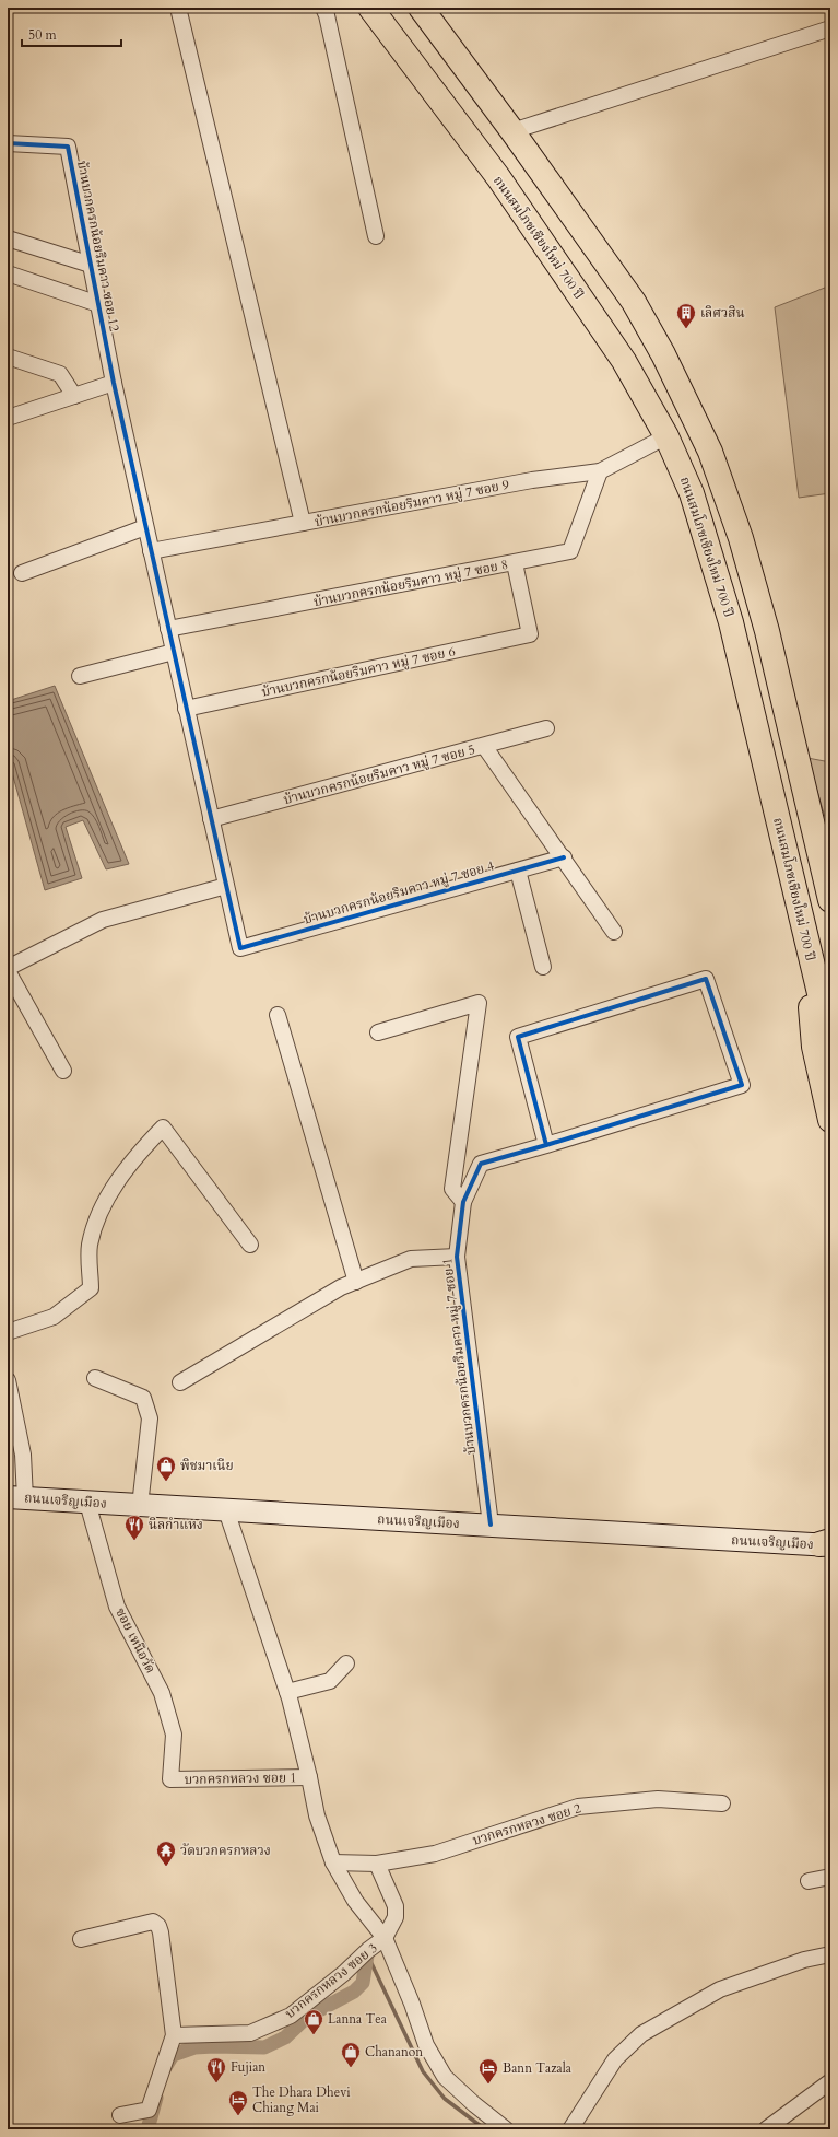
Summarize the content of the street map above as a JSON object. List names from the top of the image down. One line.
{"streets":{"main road":["ถนนสมโภชเชียงใหม่ 700 ปี","ถนนเจริญเมือง"],"street":["บ้านบวกครกน้อยริมคาว ซอย 12","บ้านบวกครกน้อยริมคาว หมู่ 7 ซอย 9","บ้านบวกครกน้อยริมคาว หมู่ 7 ซอย 8","บ้านบวกครกน้อยริมคาว หมู่ 7 ซอย 6","บ้านบวกครกน้อยริมคาว หมู่ 7 ซอย 5","บ้านบวกครกน้อยริมคาว หมู่ 7 ซอย 4","บ้านบวกครกน้อยริมคาว หมู่ 7 ซอย 1","ซอย เหนือวัด","บวกครกหลวง ซอย 1","บวกครกหลวง ซอย 2","บวกครกหลวง ซอย 3"]},"crossings":[["ถนนสมโภชเชียงใหม่ 700 ปี","บ้านบวกครกน้อยริมคาว หมู่ 7 ซอย 9"],["บ้านบวกครกน้อยริมคาว ซอย 12","บ้านบวกครกน้อยริมคาว หมู่ 7 ซอย 9"],["บ้านบวกครกน้อยริมคาว ซอย 12","บ้านบวกครกน้อยริมคาว หมู่ 7 ซอย 8"],["บ้านบวกครกน้อยริมคาว ซอย 12","บ้านบวกครกน้อยริมคาว หมู่ 7 ซอย 6"],["บ้านบวกครกน้อยริมคาว ซอย 12","บ้านบวกครกน้อยริมคาว หมู่ 7 ซอย 5"],["บ้านบวกครกน้อยริมคาว ซอย 12","บ้านบวกครกน้อยริมคาว หมู่ 7 ซอย 4"],["บ้านบวกครกน้อยริมคาว หมู่ 7 ซอย 9","บ้านบวกครกน้อยริมคาว หมู่ 7 ซอย 8"],["บ้านบวกครกน้อยริมคาว หมู่ 7 ซอย 8","บ้านบวกครกน้อยริมคาว หมู่ 7 ซอย 6"],["บ้านบวกครกน้อยริมคาว หมู่ 7 ซอย 1","ถนนเจริญเมือง"],["ถนนเจริญเมือง","ซอย เหนือวัด"],["ซอย เหนือวัด","บวกครกหลวง ซอย 1"]],"places":{"building":["เลิศวสิน"],"shop":["พิชมาเนีย","Lanna Tea","Chananon"],"restaurant":["นิลกําแหง","Fujian"],"temple":["วัดบวกครกหลวง"],"hotel":["Bann Tazala","The Dhara Dhevi Chiang Mai"]},"scale_bar":"50 m"}
